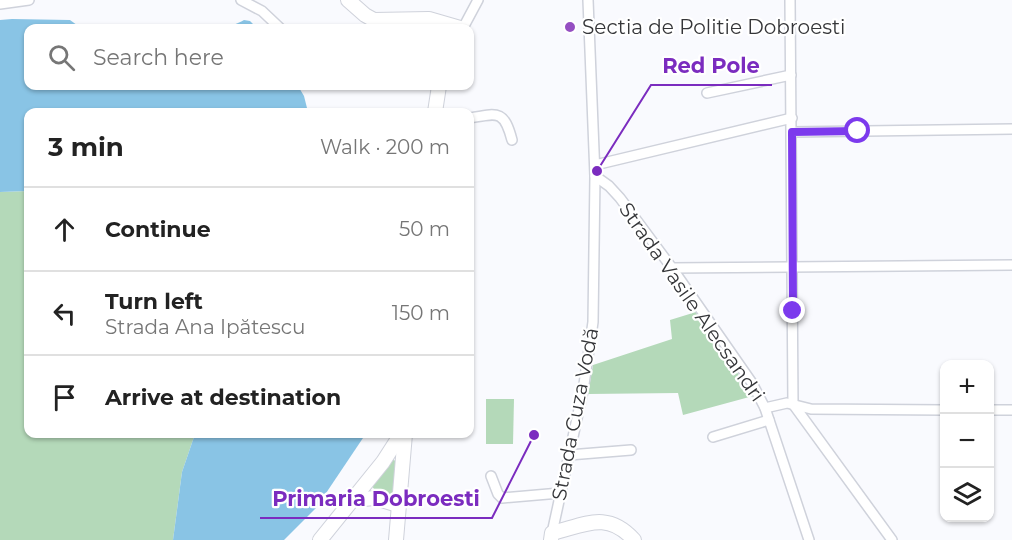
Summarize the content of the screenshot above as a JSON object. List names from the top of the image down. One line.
{"streets":{"street":["Strada Vasile Alecsandri","Strada Cuza Vodă"]},"crossings":[["Strada Vasile Alecsandri","Strada Cuza Vodă"]],"places":["Sectia de Politie Dobroesti","Red Pole","Primaria Dobroesti"],"page":{"search":"Search here","heading":["3 min","Walk · 200 m"],"list":[["Continue","50 m"],["Turn left","Strada Ana Ipătescu","150 m"],"Arrive at destination"],"map_buttons":["+","−"]}}
